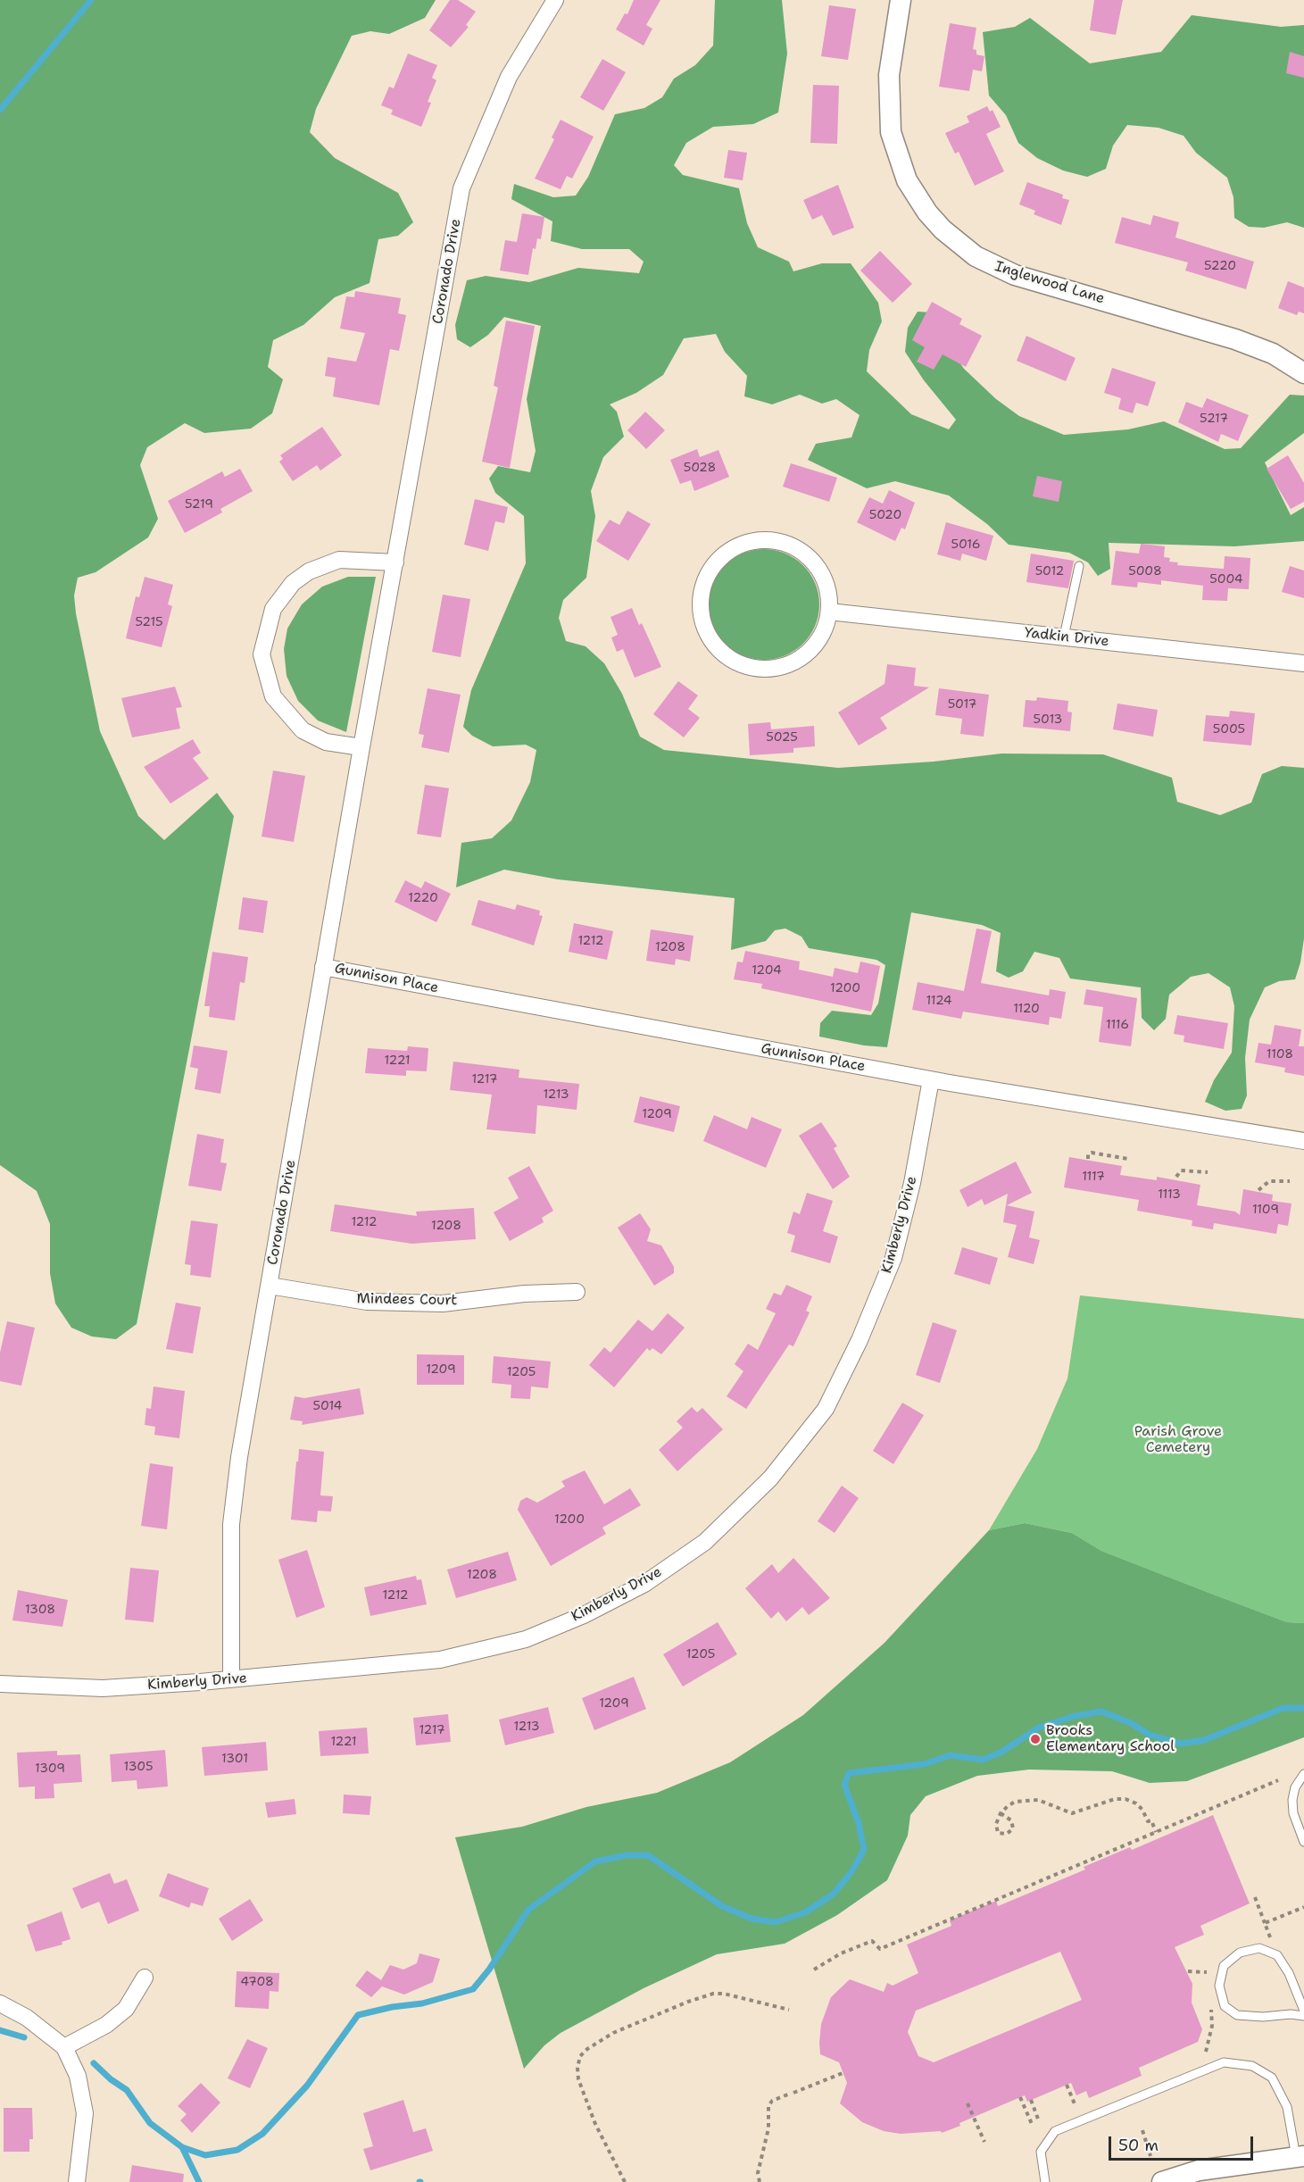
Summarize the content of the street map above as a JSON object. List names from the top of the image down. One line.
{"streets":{"street":["Coronado Drive","Inglewood Lane","Yadkin Drive","Gunnison Place","Kimberly Drive","Mindees Court"]},"crossings":[["Coronado Drive","Gunnison Place"],["Coronado Drive","Kimberly Drive"],["Coronado Drive","Mindees Court"],["Gunnison Place","Kimberly Drive"]],"parks":["Parish Grove Cemetery"],"places":["Brooks Elementary School"],"house_numbers":["5220","5217","5028","5219","5020","5016","5012","5008","5004","5215","5017","5013","5005","5025","1220","1212","1208","1204","1200","1124","1120","1116","1108","1221","1217","1213","1209","1117","1113","1109","1212","1208","1209","1205","5014","1200","1208","1212","1308","1205","1209","1213","1217","1221","1301","1305","1309","4708"],"scale_bar":"50 m"}
